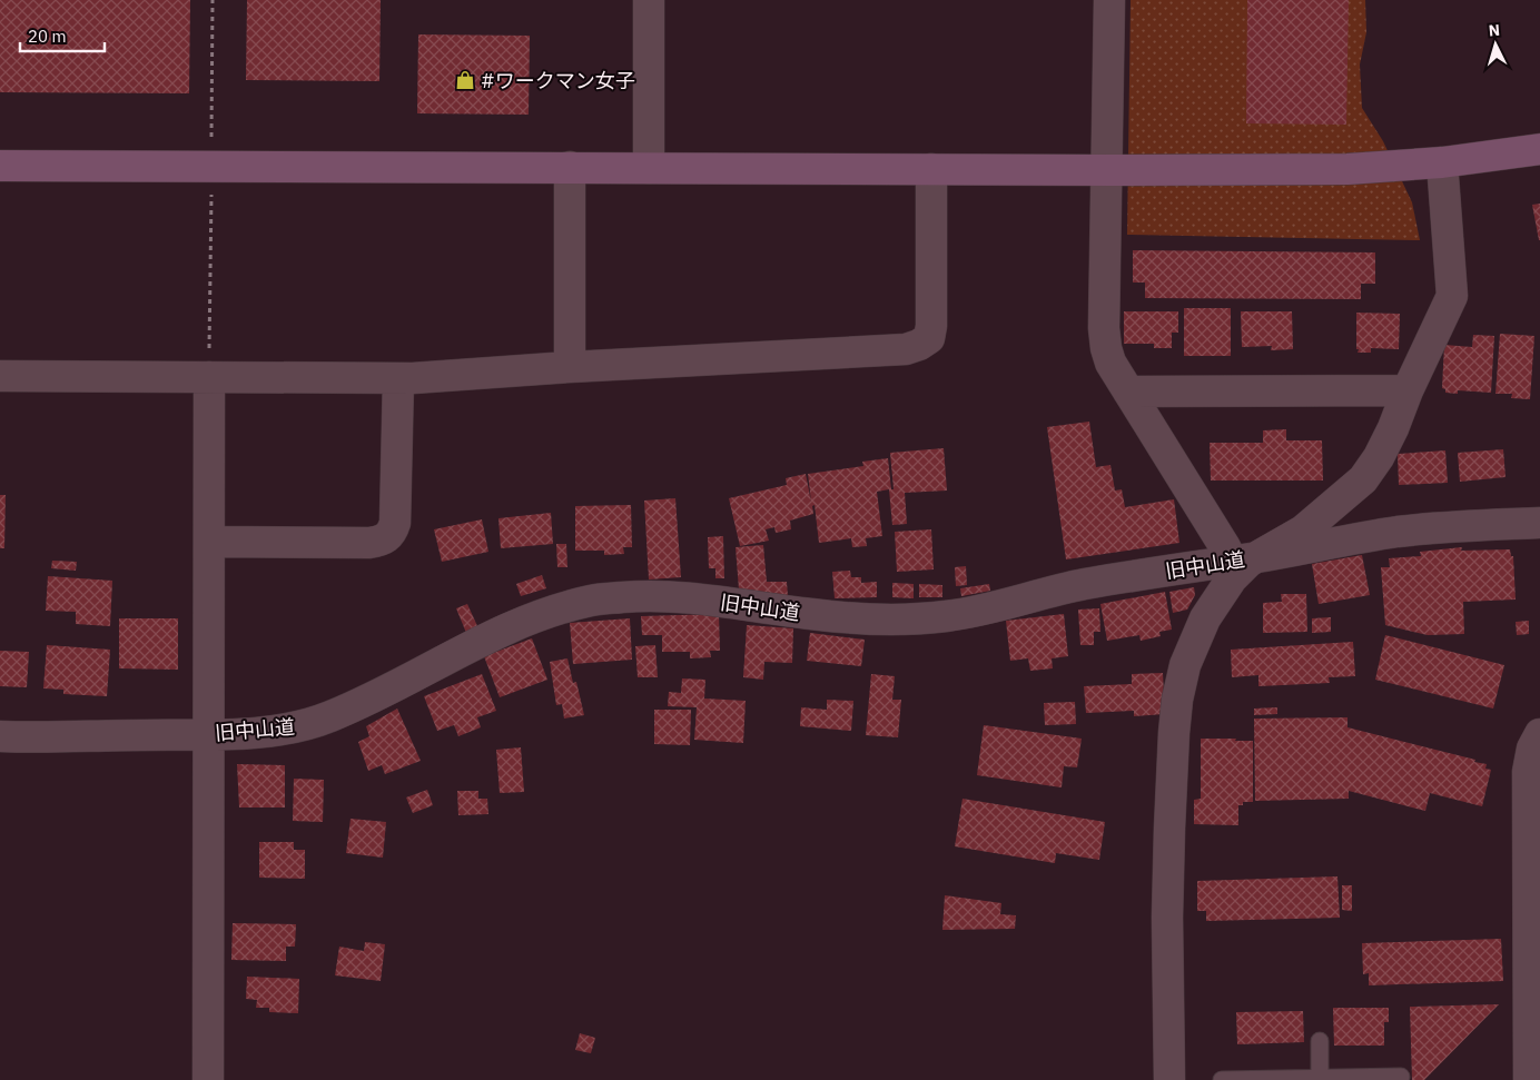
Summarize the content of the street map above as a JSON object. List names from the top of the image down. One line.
{"streets":{"street":["旧中山道"]},"places":{"shop":["#ワークマン女子"]},"scale_bar":"20 m","north":"top"}
